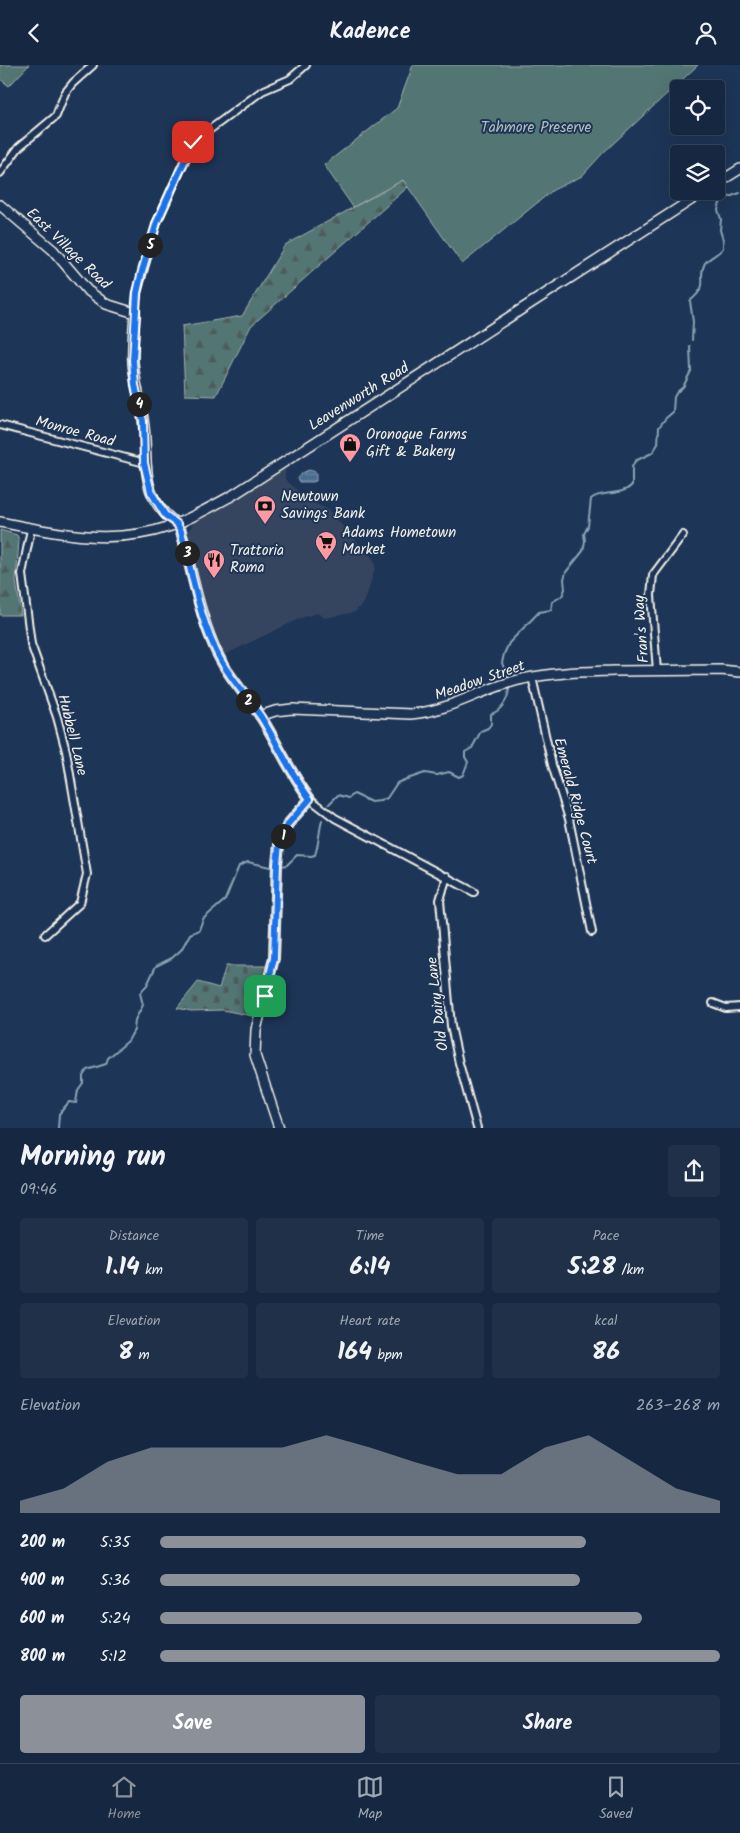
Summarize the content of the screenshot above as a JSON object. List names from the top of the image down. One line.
{"streets":{"main road":["East Village Road","Leavenworth Road","Meadow Street"],"street":["Monroe Road","Fran's Way","Hubbell Lane","Emerald Ridge Court","Old Dairy Lane"]},"crossings":[["Leavenworth Road","Hubbell Lane"],["Fran's Way","Meadow Street"],["Meadow Street","Emerald Ridge Court"]],"parks":["Tahmore Preserve"],"places":{"shop":["Oronoque Farms Gift & Bakery"],"bank":["Newtown Savings Bank"],"supermarket":["Adams Hometown Market"],"restaurant":["Trattoria Roma"]},"page":{"header":"Kadence","pins":["5","4","3","2","1"],"heading":["Morning run","09:46"],"stats":[["Distance","1.14 km"],["Time","6:14"],["Pace","5:28 /km"],["Elevation","8 m"],["Heart rate","164 bpm"],["kcal","86"]],"chart":["Elevation","263–268 m"],"list":[{"name":"200 m","note":"5:35"},{"name":"400 m","note":"5:36"},{"name":"600 m","note":"5:24"},{"name":"800 m","note":"5:12"}],"buttons":["Save","Share"],"tabs":["Home","Map","Saved"]}}
